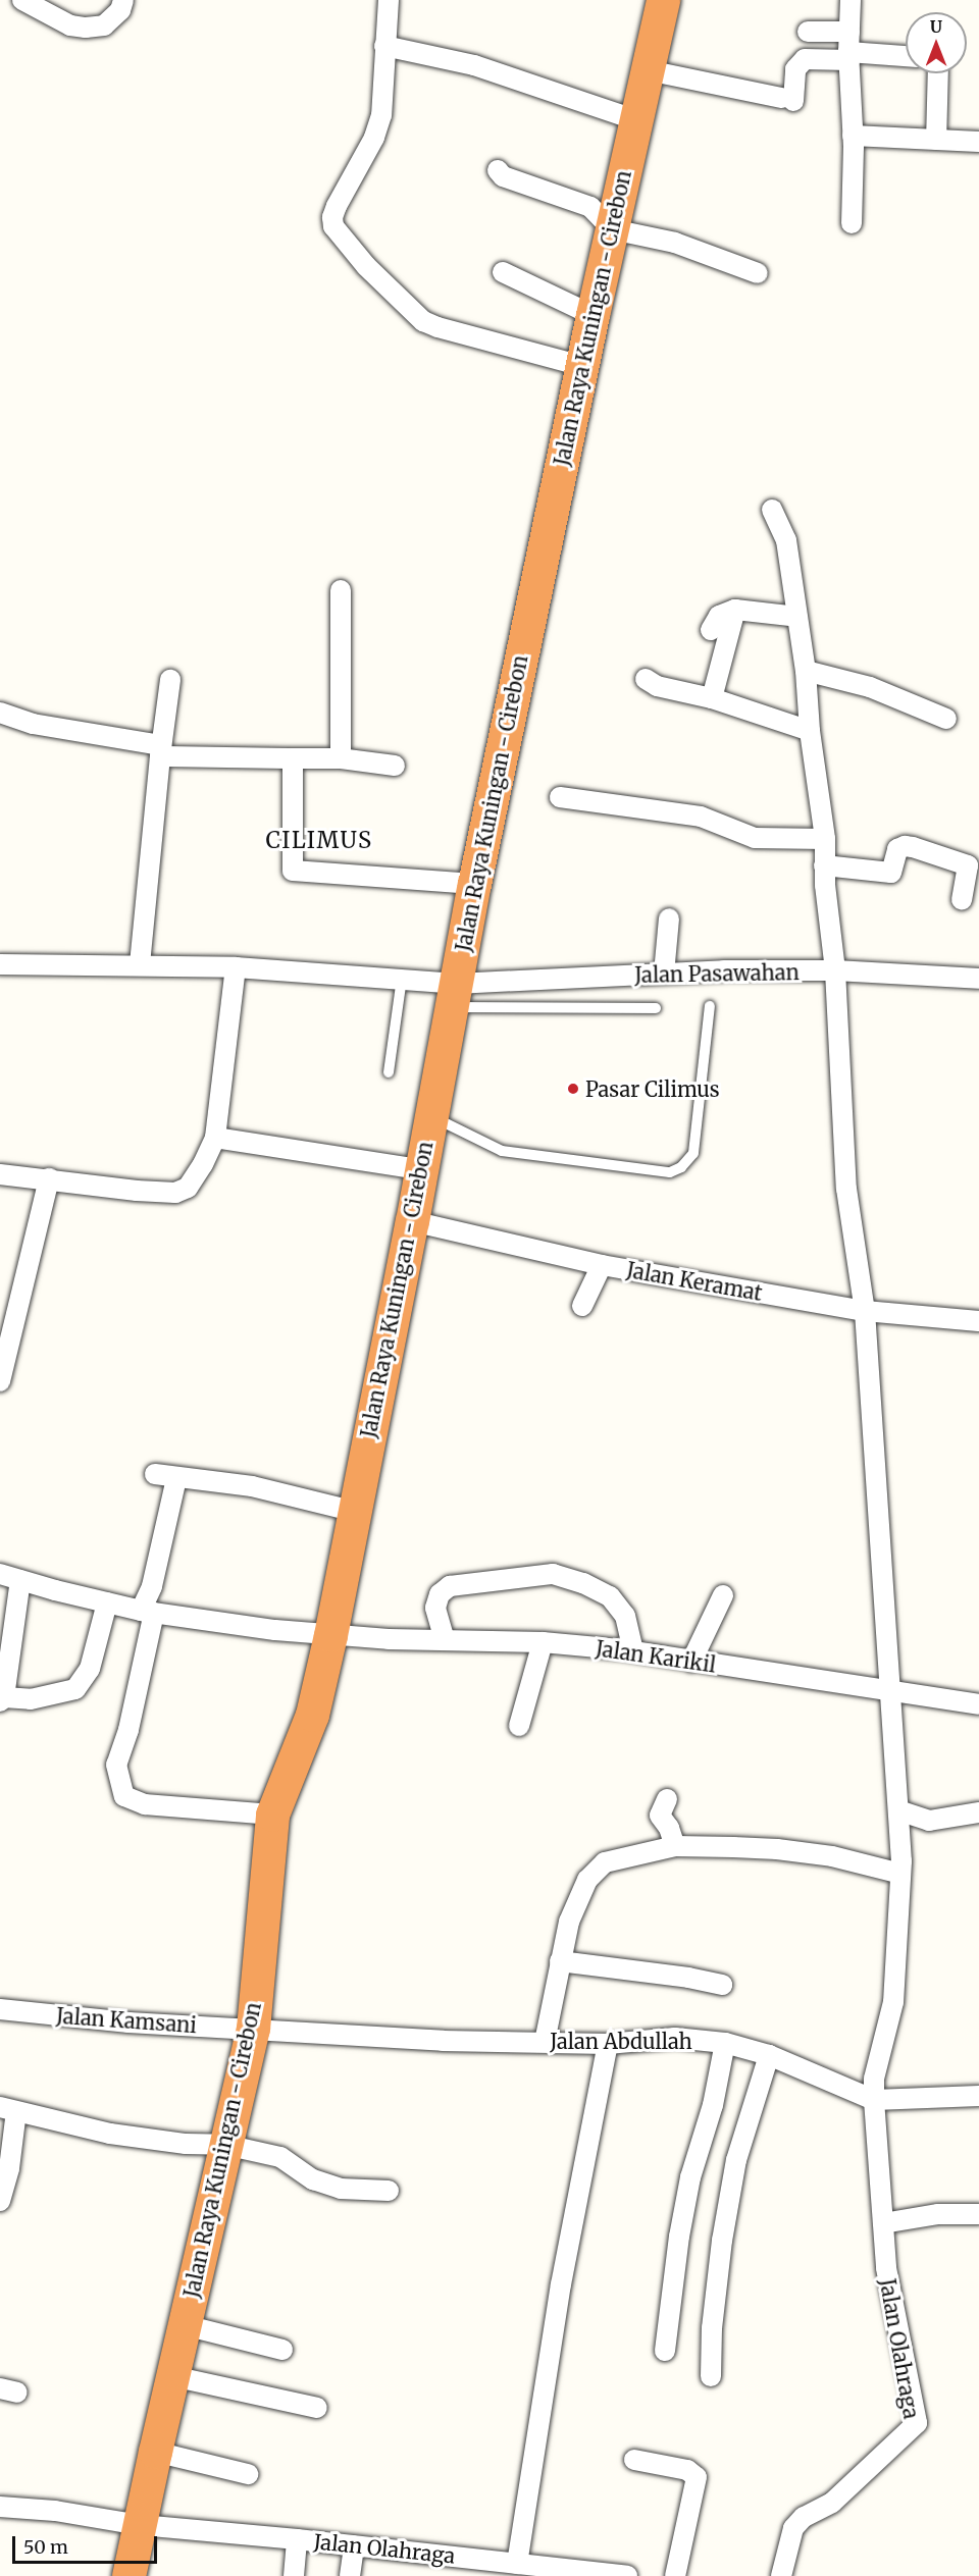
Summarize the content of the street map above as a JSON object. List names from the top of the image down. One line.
{"streets":{"highway":["Jalan Raya Kuningan - Cirebon"],"street":["Jalan Pasawahan","Jalan Keramat","Jalan Karikil","Jalan Kamsani","Jalan Abdullah","Jalan Olahraga"]},"crossings":[["Jalan Raya Kuningan - Cirebon","Jalan Pasawahan"],["Jalan Raya Kuningan - Cirebon","Jalan Keramat"],["Jalan Raya Kuningan - Cirebon","Jalan Karikil"],["Jalan Raya Kuningan - Cirebon","Jalan Kamsani"],["Jalan Raya Kuningan - Cirebon","Jalan Abdullah"],["Jalan Raya Kuningan - Cirebon","Jalan Olahraga"],["Jalan Pasawahan","Jalan Olahraga"],["Jalan Keramat","Jalan Olahraga"],["Jalan Karikil","Jalan Olahraga"],["Jalan Kamsani","Jalan Abdullah"],["Jalan Abdullah","Jalan Olahraga"]],"districts":["CILIMUS"],"places":["Pasar Cilimus"],"scale_bar":"50 m","north":"top"}
